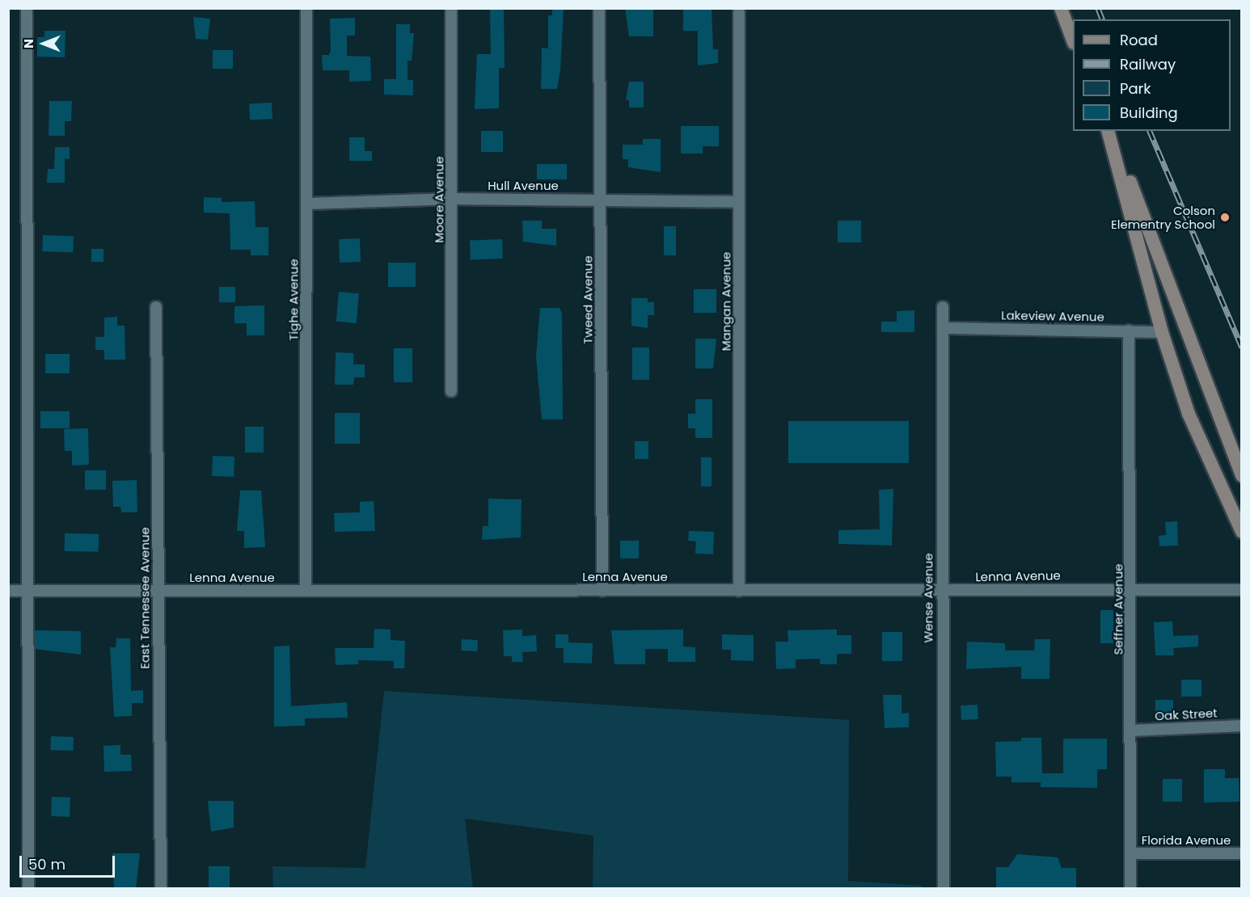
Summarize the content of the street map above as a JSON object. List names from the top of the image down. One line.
{"streets":{"street":["Hull Avenue","Moore Avenue","Tighe Avenue","Tweed Avenue","Mangan Avenue","Lakeview Avenue","Lenna Avenue","East Tennessee Avenue","Wense Avenue","Seffner Avenue","Oak Street","Florida Avenue"]},"crossings":[["Hull Avenue","Moore Avenue"],["Hull Avenue","Tighe Avenue"],["Hull Avenue","Tweed Avenue"],["Hull Avenue","Mangan Avenue"],["Tighe Avenue","Lenna Avenue"],["Tweed Avenue","Lenna Avenue"],["Mangan Avenue","Lenna Avenue"],["Lakeview Avenue","Wense Avenue"],["Lakeview Avenue","Seffner Avenue"],["Lenna Avenue","East Tennessee Avenue"],["Lenna Avenue","Wense Avenue"],["Lenna Avenue","Seffner Avenue"],["Seffner Avenue","Oak Street"],["Seffner Avenue","Florida Avenue"]],"places":["Colson Elementry School"],"legend":["Road","Railway","Park","Building"],"scale_bar":"50 m","north":"left"}
